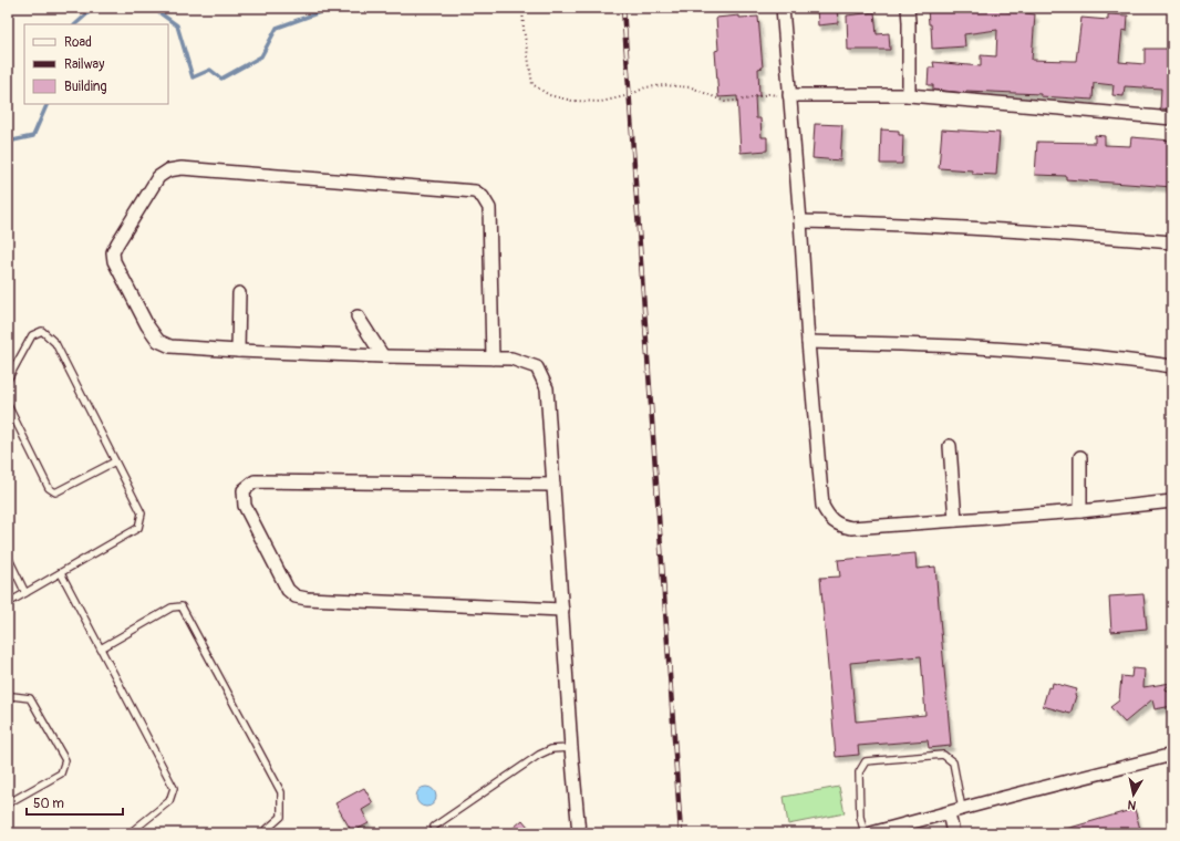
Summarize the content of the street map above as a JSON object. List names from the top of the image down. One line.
{"legend":["Road","Railway","Building"],"scale_bar":"50 m","north":"bottom"}
